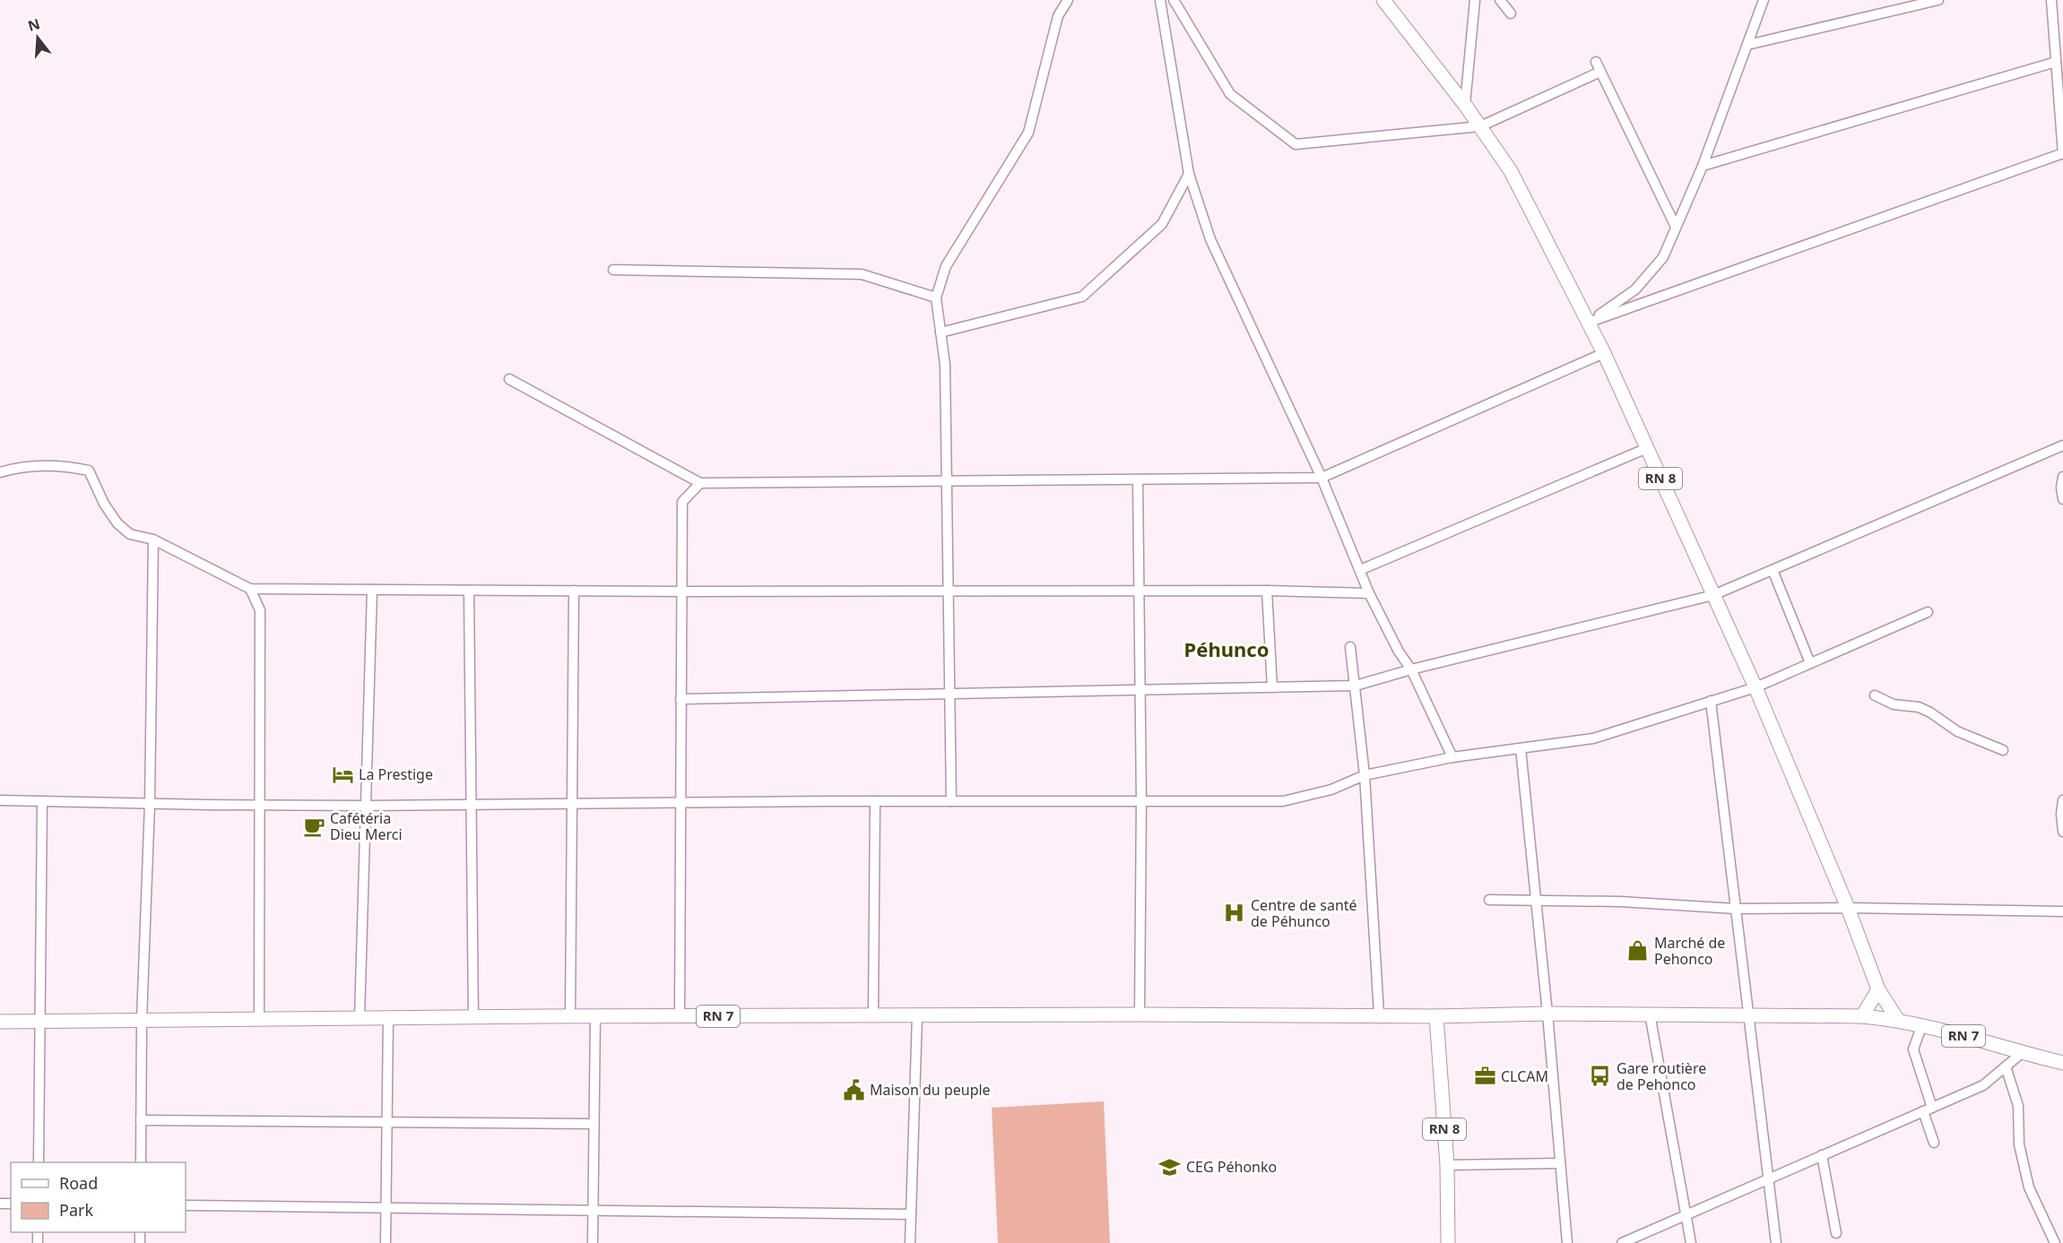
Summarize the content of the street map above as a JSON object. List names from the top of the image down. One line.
{"streets":{"main road":["RN 8","RN 7"]},"crossings":[["RN 8","RN 7"]],"districts":["Péhunco"],"places":{"hotel":["La Prestige"],"cafe":["Cafétéria Dieu Merci"],"hospital":["Centre de santé de Péhunco"],"shop":["Marché de Pehonco"],"office":["CLCAM"],"bus stop":["Gare routière de Pehonco"],"public building":["Maison du peuple"],"school or university":["CEG Péhonko"]},"legend":["Road","Park"],"north":"top"}
